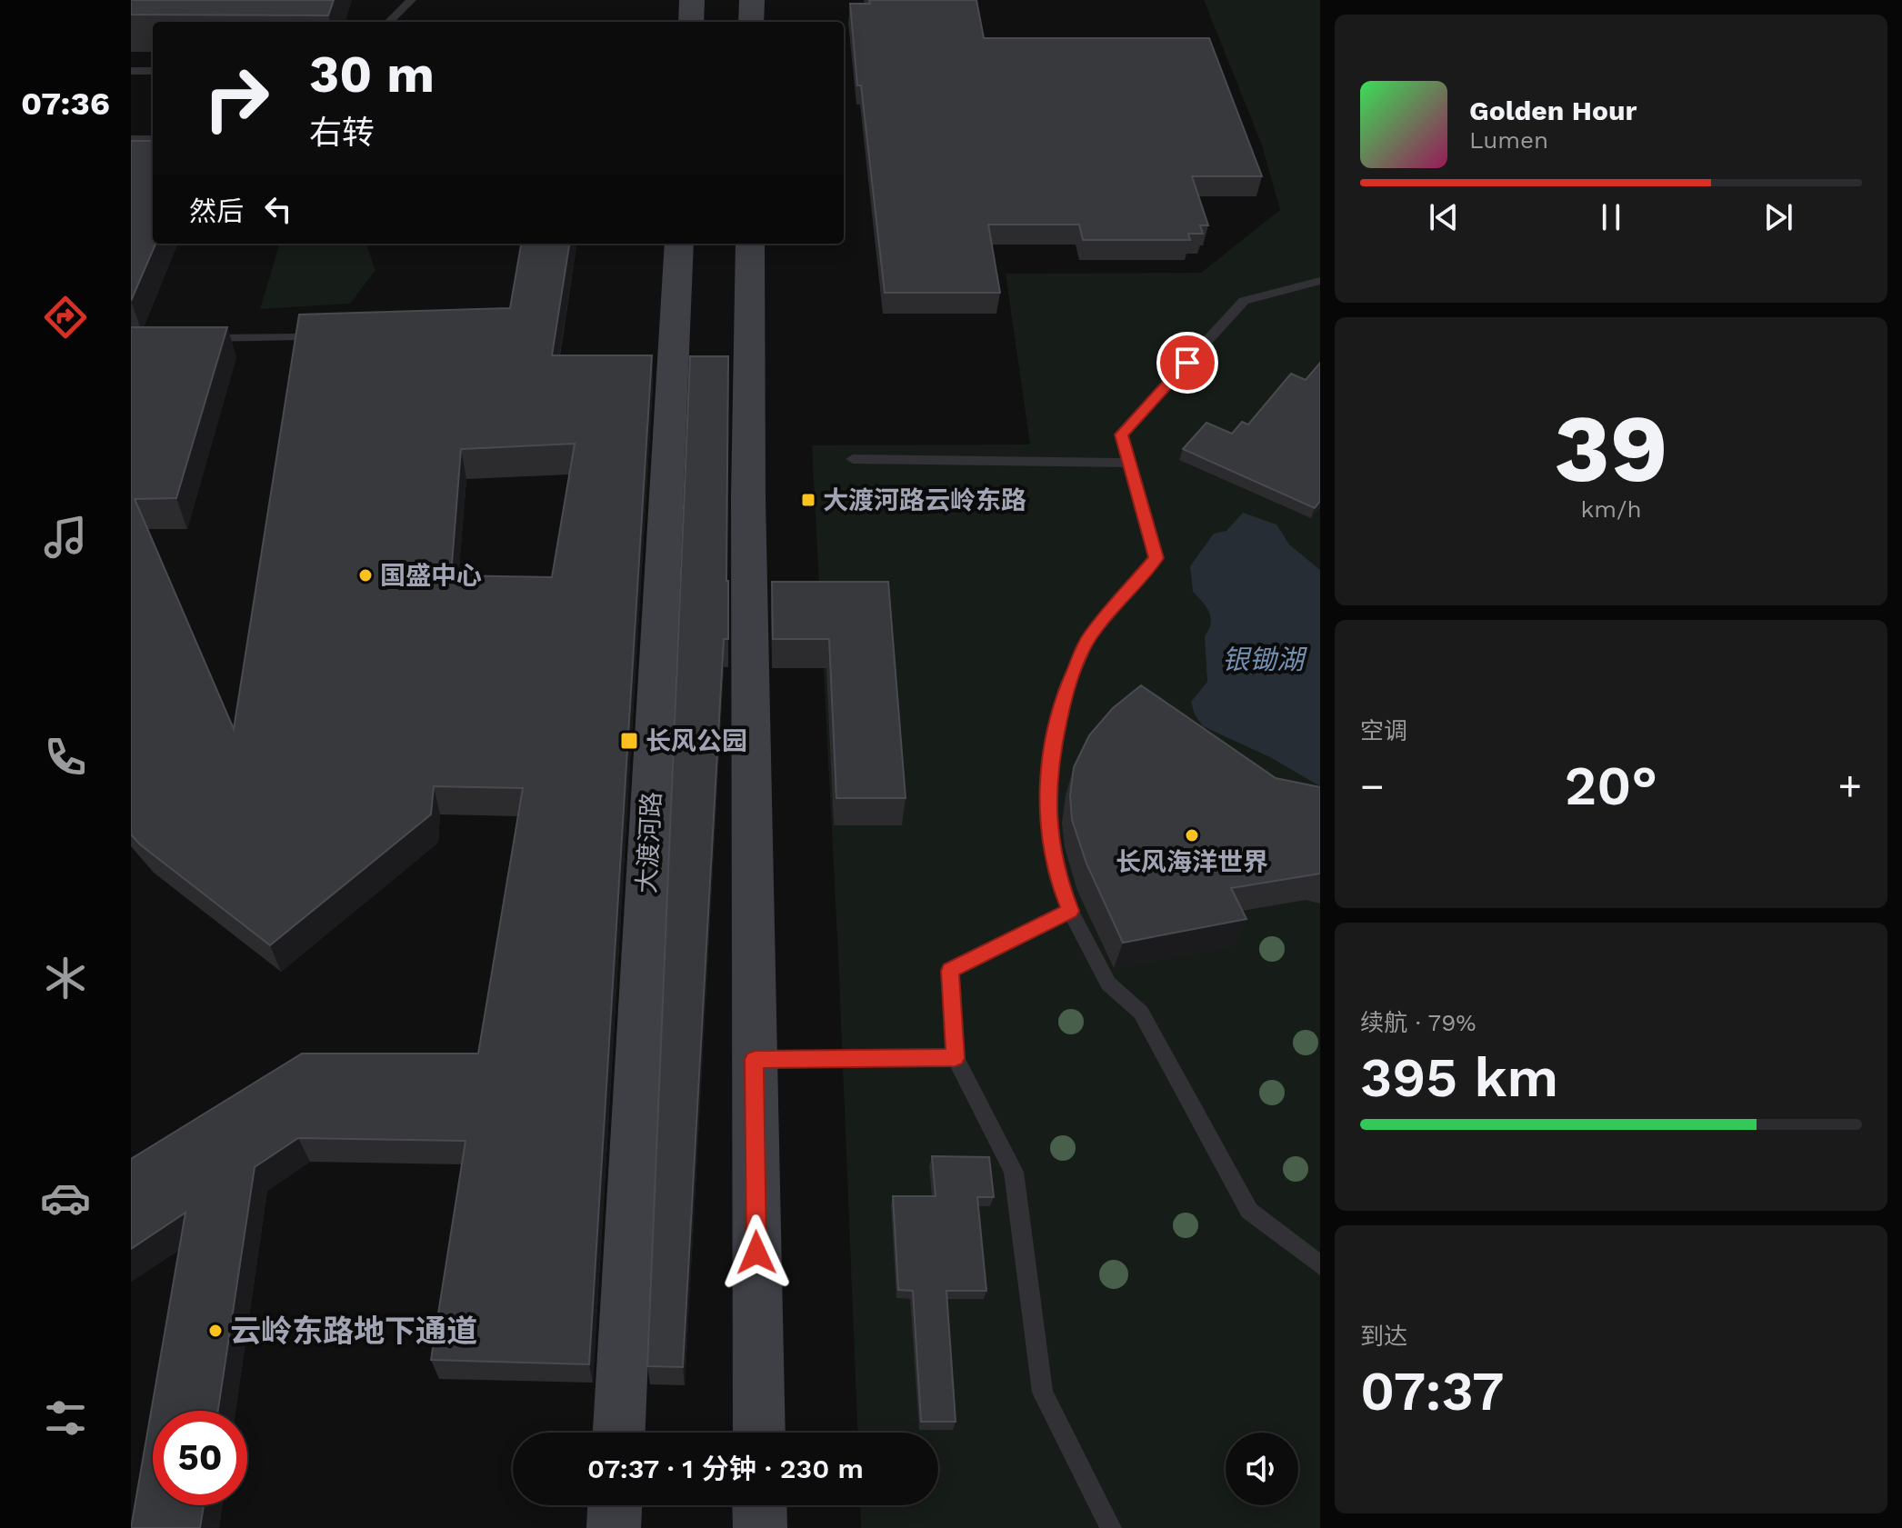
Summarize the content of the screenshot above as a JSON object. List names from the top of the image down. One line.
{"streets":{"main road":["大渡河路"]},"water":["银锄湖"],"places":{"transit":["大渡河路云岭东路","长风公园"],"other":["国盛中心","长风海洋世界","云岭东路地下通道"]},"page":{"tabs":"07:36","turn":["30 m","右转"],"song":["Golden Hour","Lumen"],"then":"然后","tile":[["39","km/h"],"空调",["续航 · 79%","395 km"],["到达","07:37"]],"heat":["−","20°","+"],"limit":"50","trip":"07:37 · 1 分钟 · 230 m"}}
